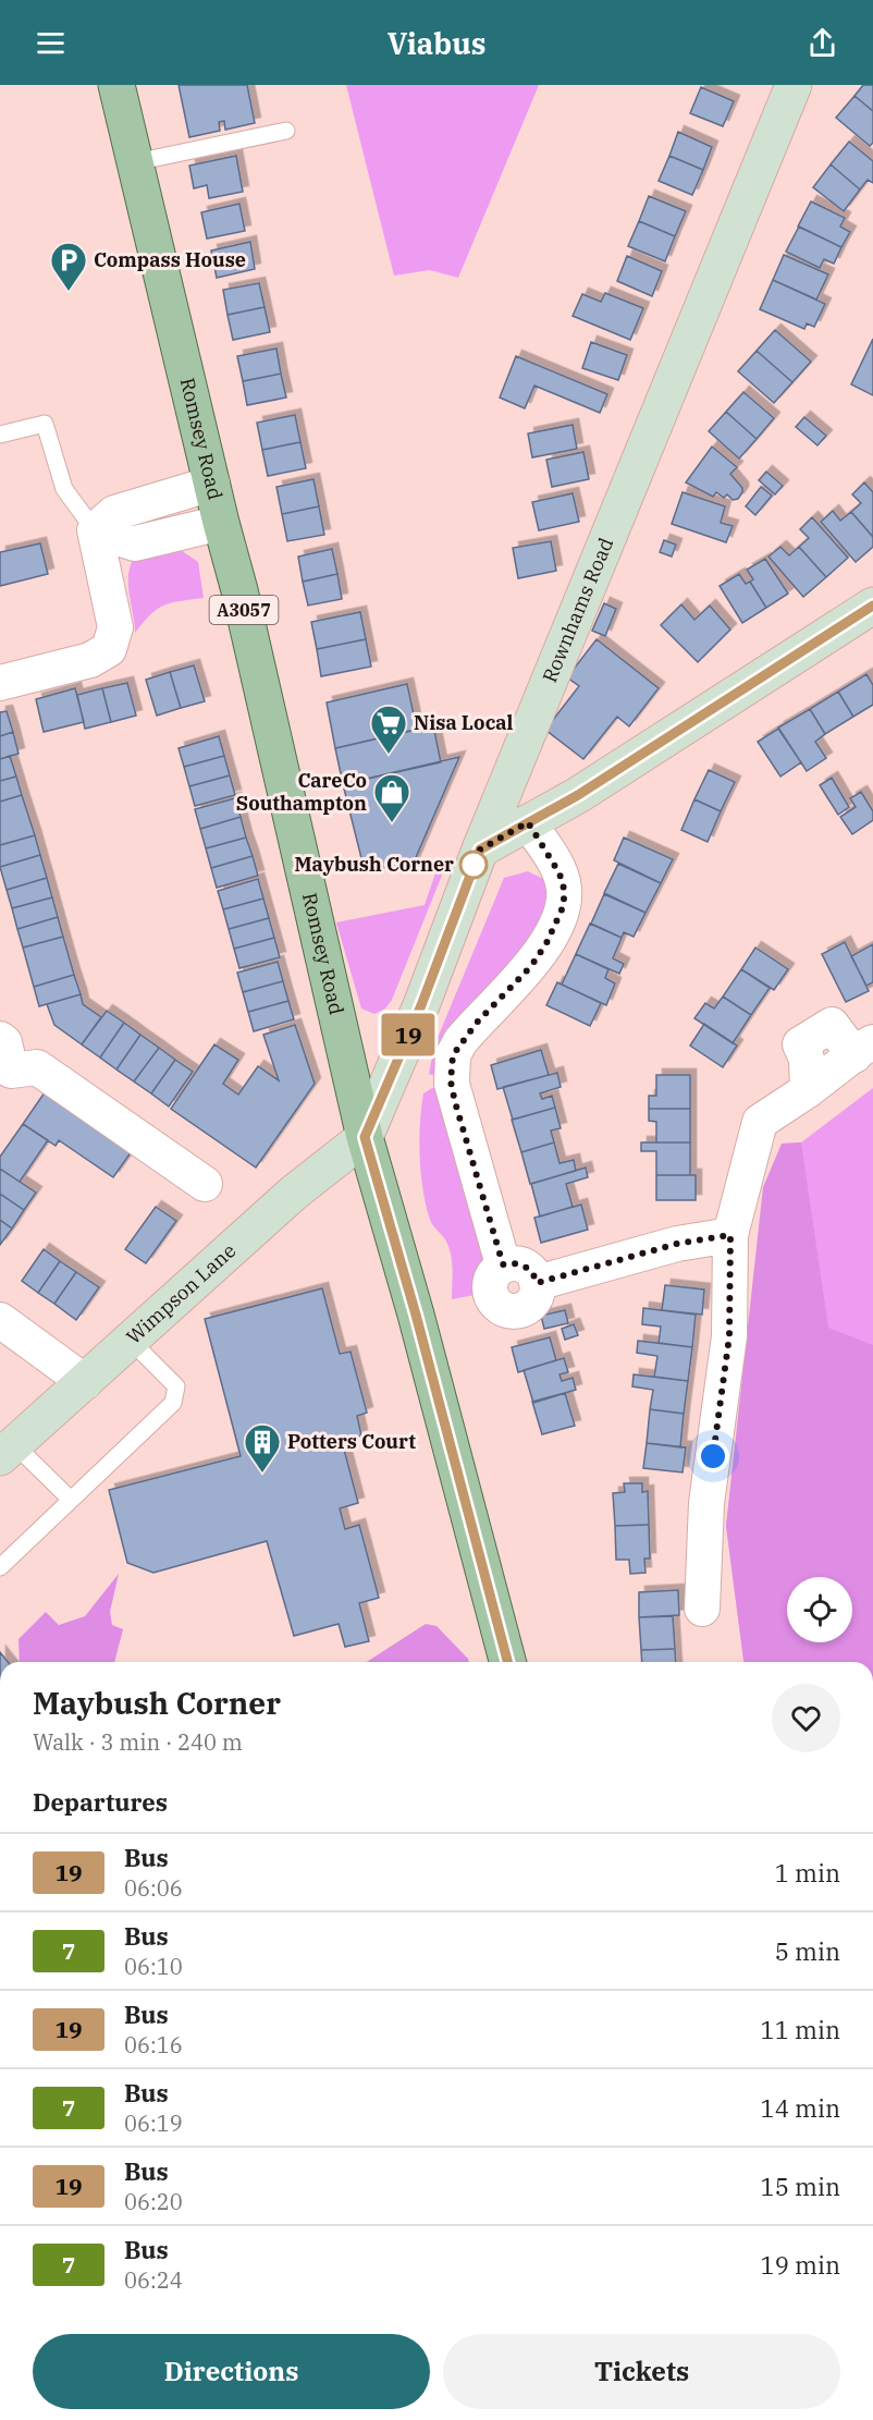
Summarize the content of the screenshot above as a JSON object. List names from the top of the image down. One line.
{"streets":{"main road":["Romsey Road","A3057"],"street":["Rownhams Road","Wimpson Lane"]},"crossings":[["Romsey Road","Rownhams Road"],["Romsey Road","Wimpson Lane"],["Rownhams Road","Wimpson Lane"]],"places":{"parking":["Compass House"],"supermarket":["Nisa Local"],"shop":["CareCo Southampton"],"other":["Maybush Corner"],"building":["Potters Court"]},"lines":["bus line 19"],"page":{"header":"Viabus","on_map":"19","heading":[["Maybush Corner","Walk · 3 min · 240 m"],"Departures"],"list":[{"mark":"19","name":"Bus","note":"06:06","value":"1 min"},{"mark":"7","name":"Bus","note":"06:10","value":"5 min"},{"mark":"19","name":"Bus","note":"06:16","value":"11 min"},{"mark":"7","name":"Bus","note":"06:19","value":"14 min"},{"mark":"19","name":"Bus","note":"06:20","value":"15 min"},{"mark":"7","name":"Bus","note":"06:24","value":"19 min"}],"buttons":["Directions","Tickets"]}}
